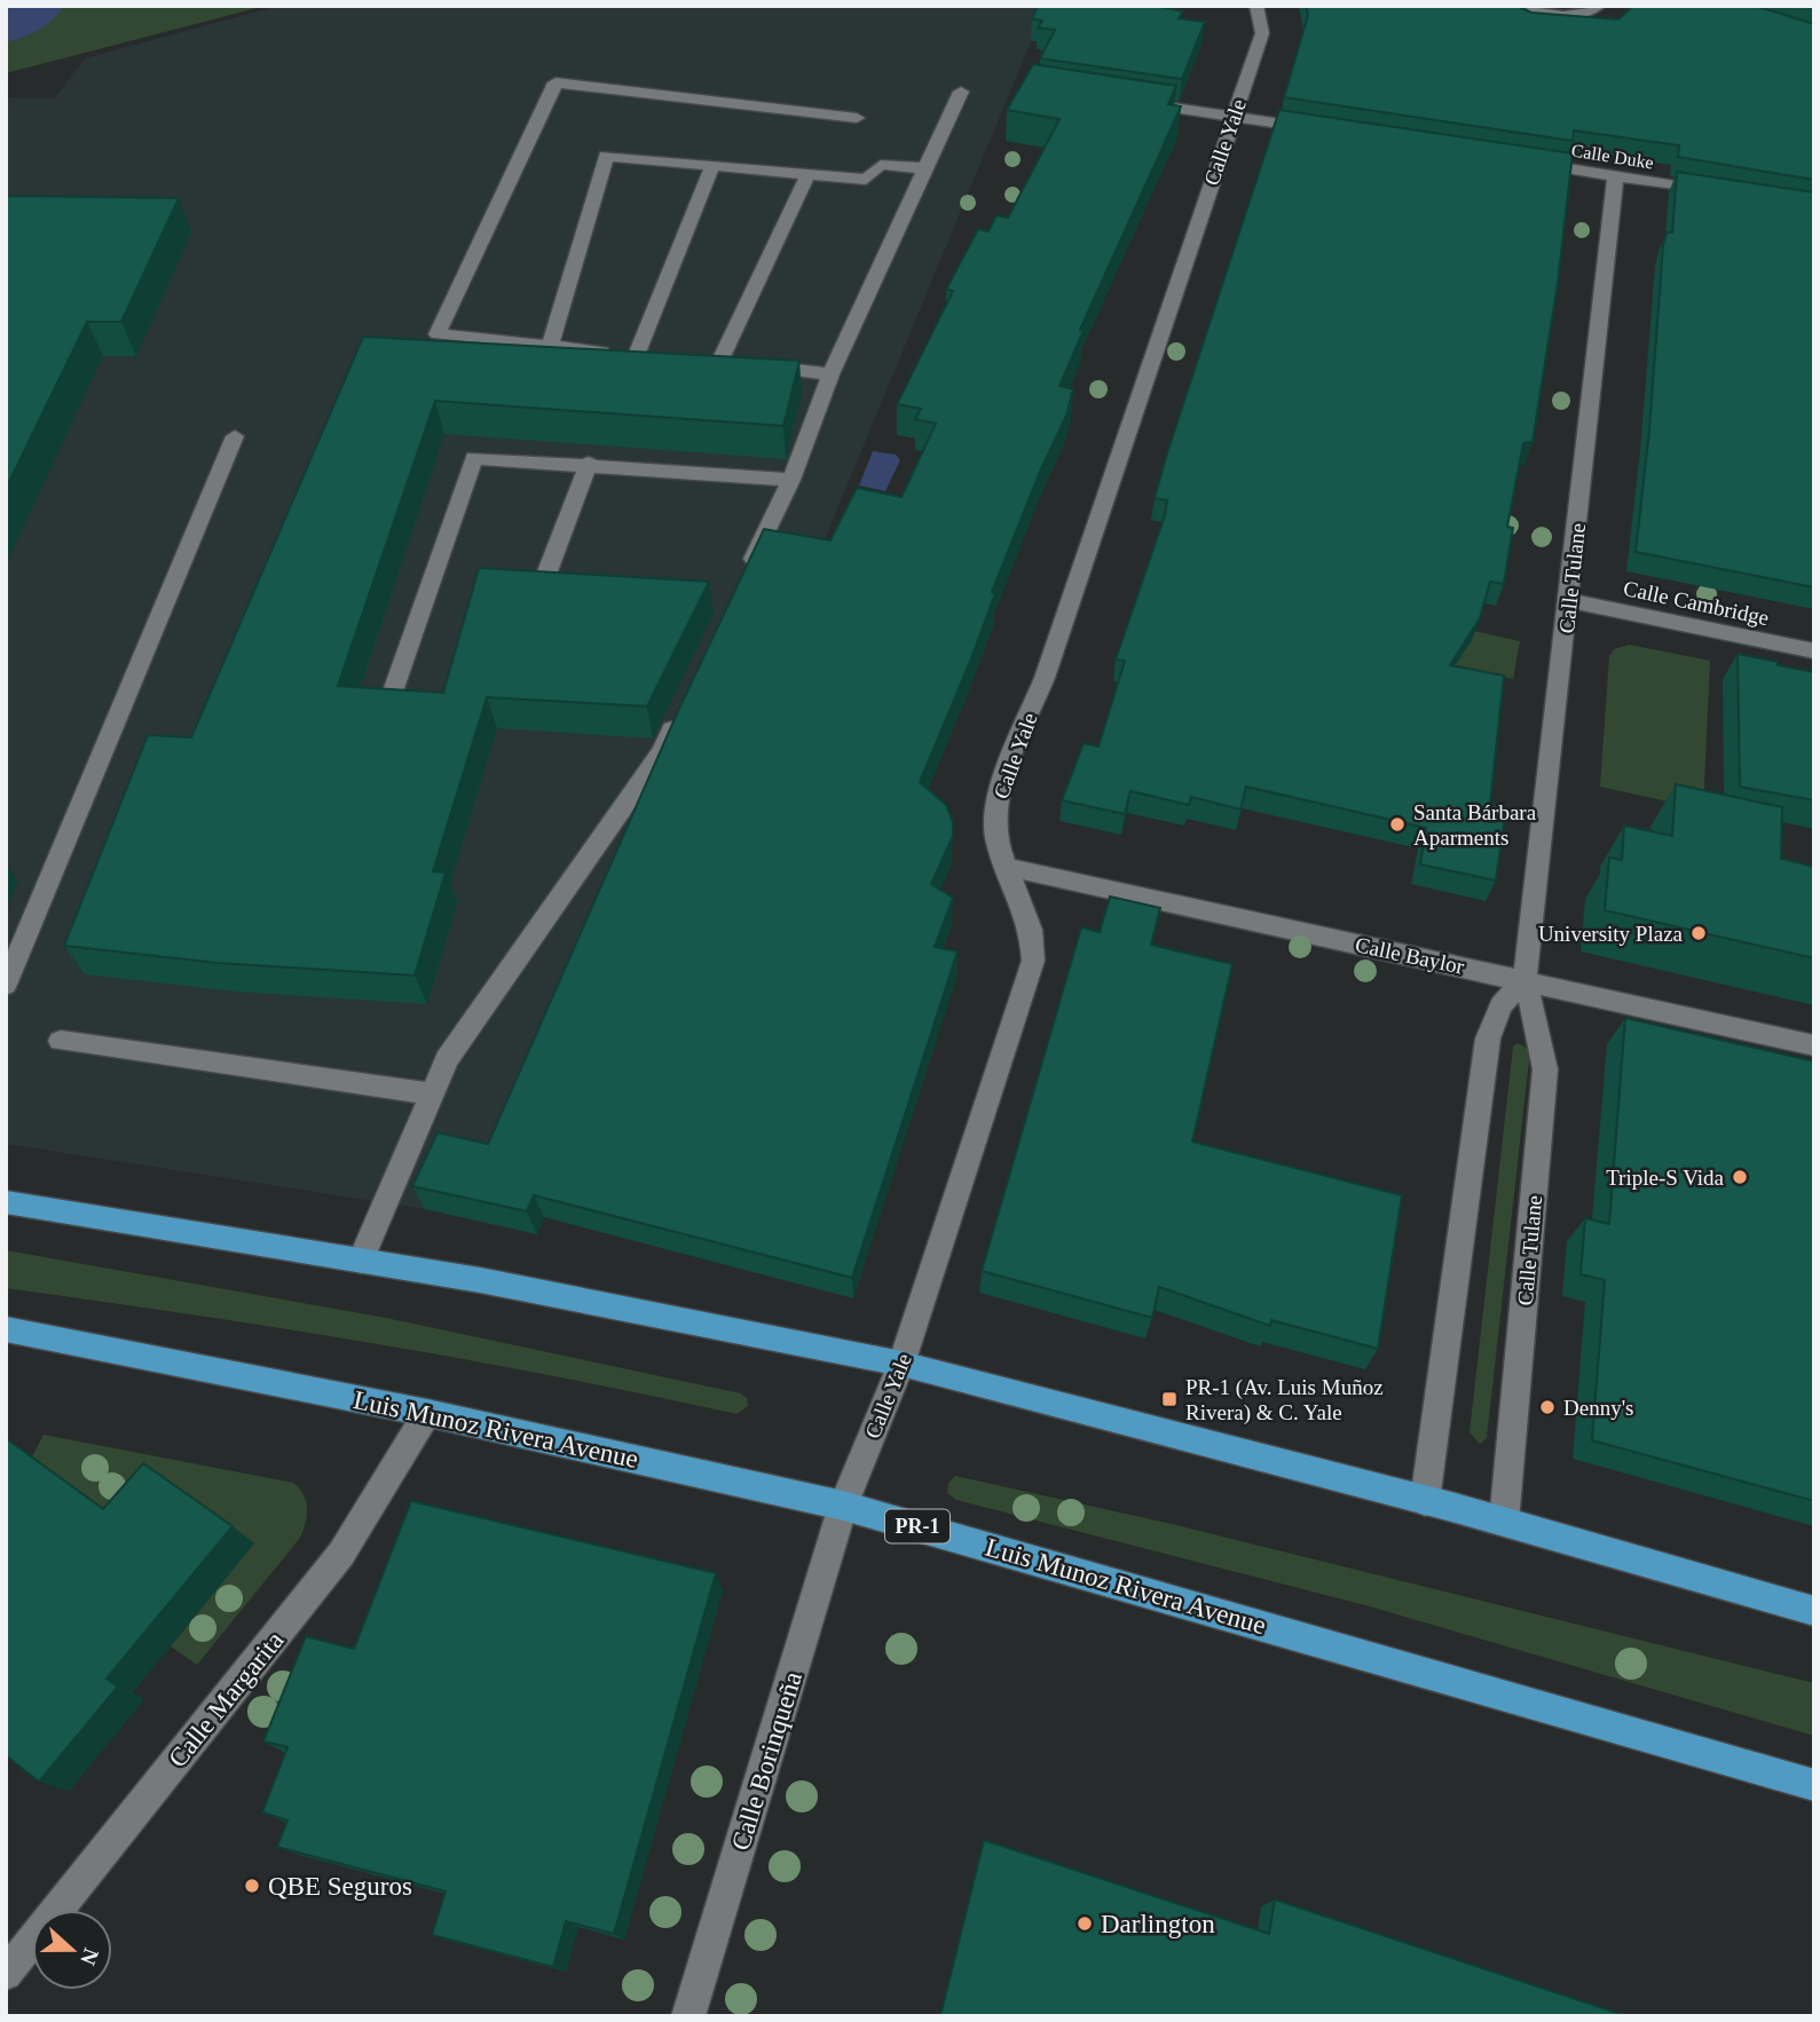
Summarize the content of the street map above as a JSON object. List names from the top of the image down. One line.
{"streets":{"main road":["Luis Munoz Rivera Avenue","PR-1"],"street":["Calle Yale","Calle Duke","Calle Tulane","Calle Cambridge","Calle Baylor","Calle Margarita","Calle Borinqueña"]},"crossings":[["Calle Yale","Calle Baylor"],["Calle Yale","Luis Munoz Rivera Avenue"],["Calle Yale","Calle Borinqueña"],["Calle Duke","Calle Tulane"],["Calle Tulane","Calle Cambridge"],["Calle Tulane","Calle Baylor"],["Luis Munoz Rivera Avenue","Calle Margarita"],["Luis Munoz Rivera Avenue","Calle Borinqueña"]],"places":{"other":["Santa Bárbara Aparments","University Plaza","Triple-S Vida","Denny's","QBE Seguros","Darlington"],"transit":["PR-1 (Av. Luis Muñoz Rivera) & C. Yale"]},"north":"right"}
